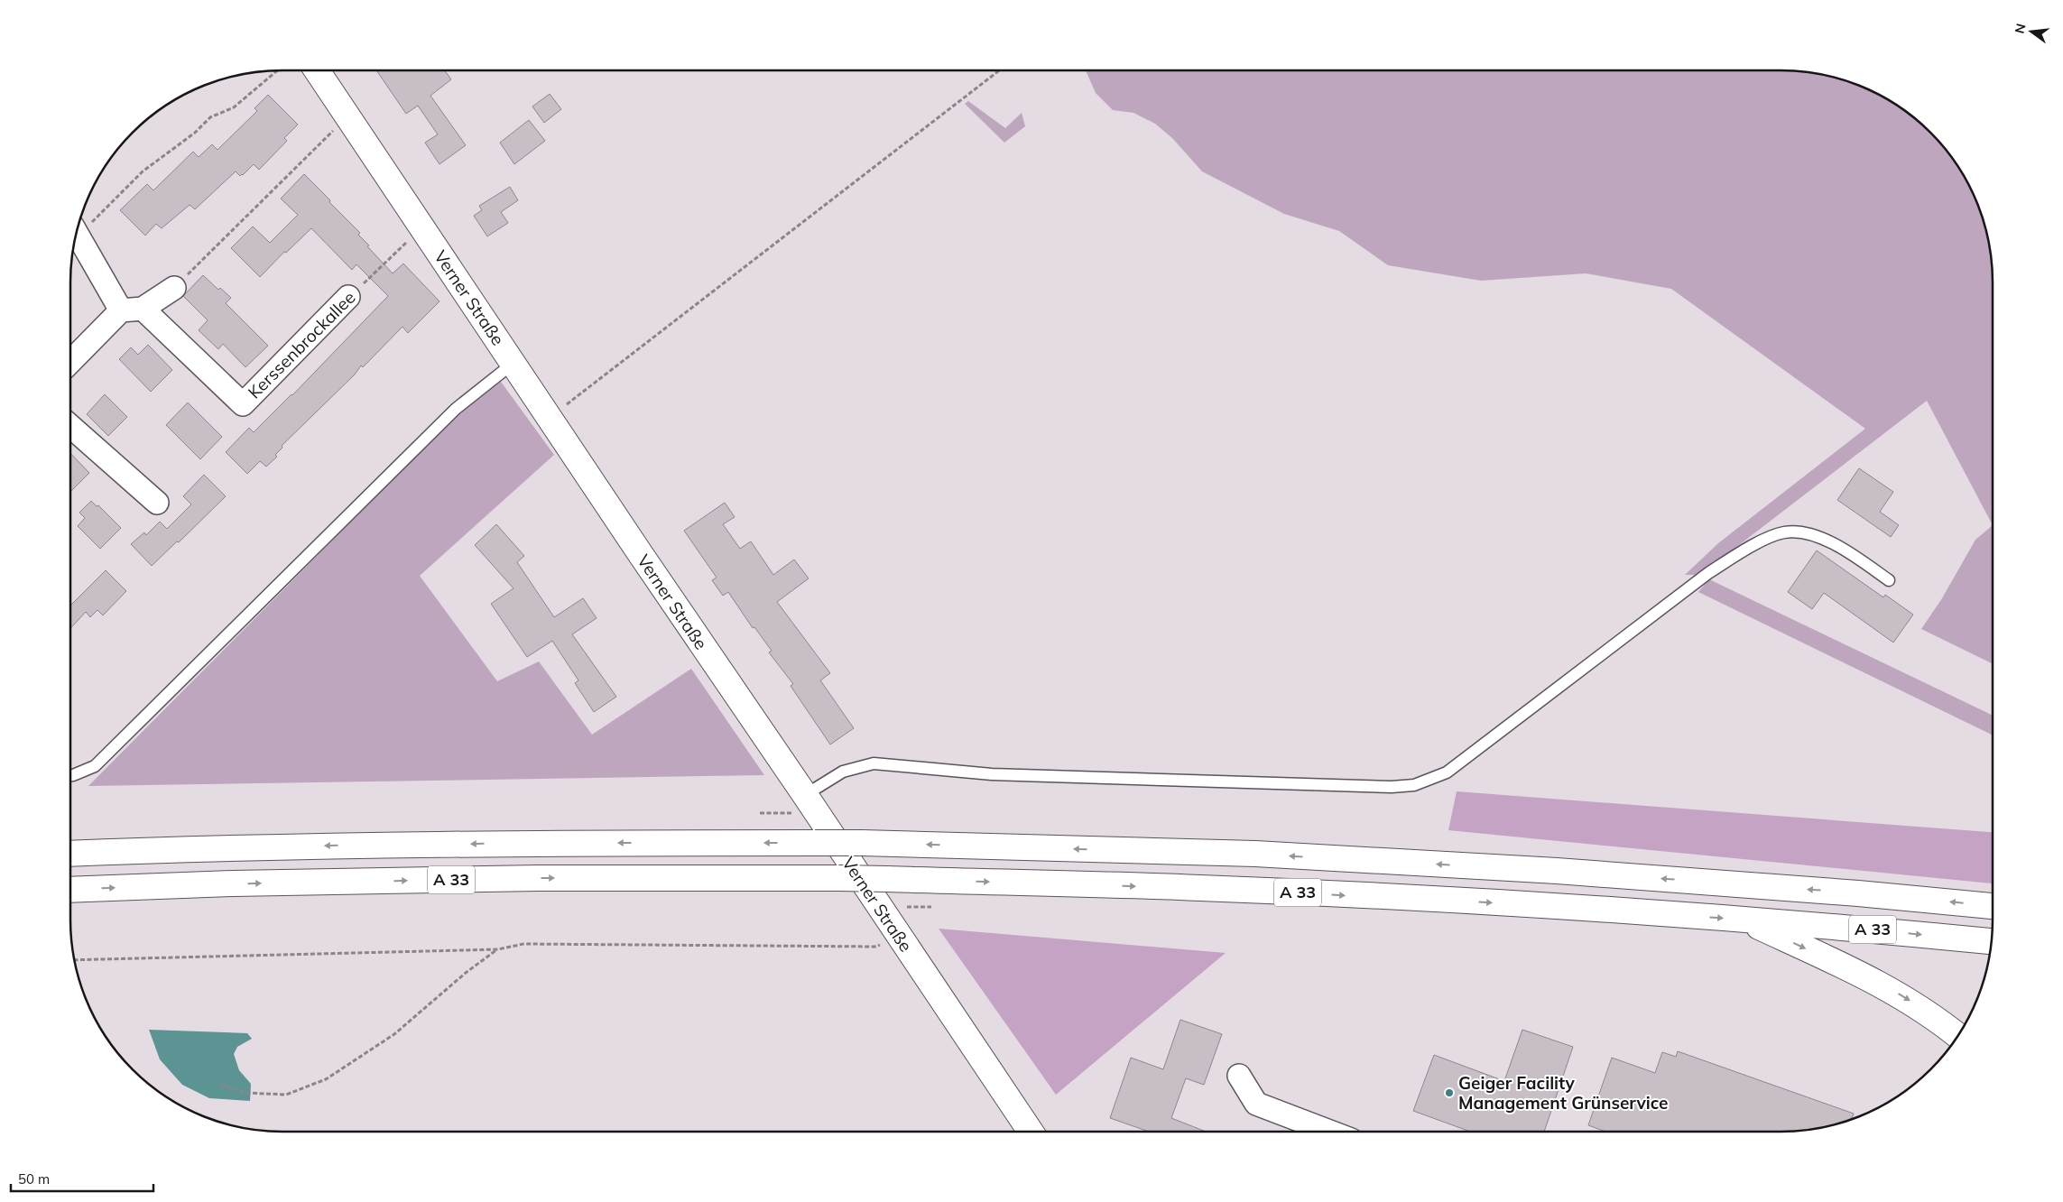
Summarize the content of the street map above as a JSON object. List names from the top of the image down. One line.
{"streets":{"main road":["Verner Straße","A 33"],"street":["Kerssenbrockallee"]},"crossings":[["Verner Straße","Kerssenbrockallee"]],"places":["Geiger Facility Management Grünservice"],"scale_bar":"50 m","north":"left"}
